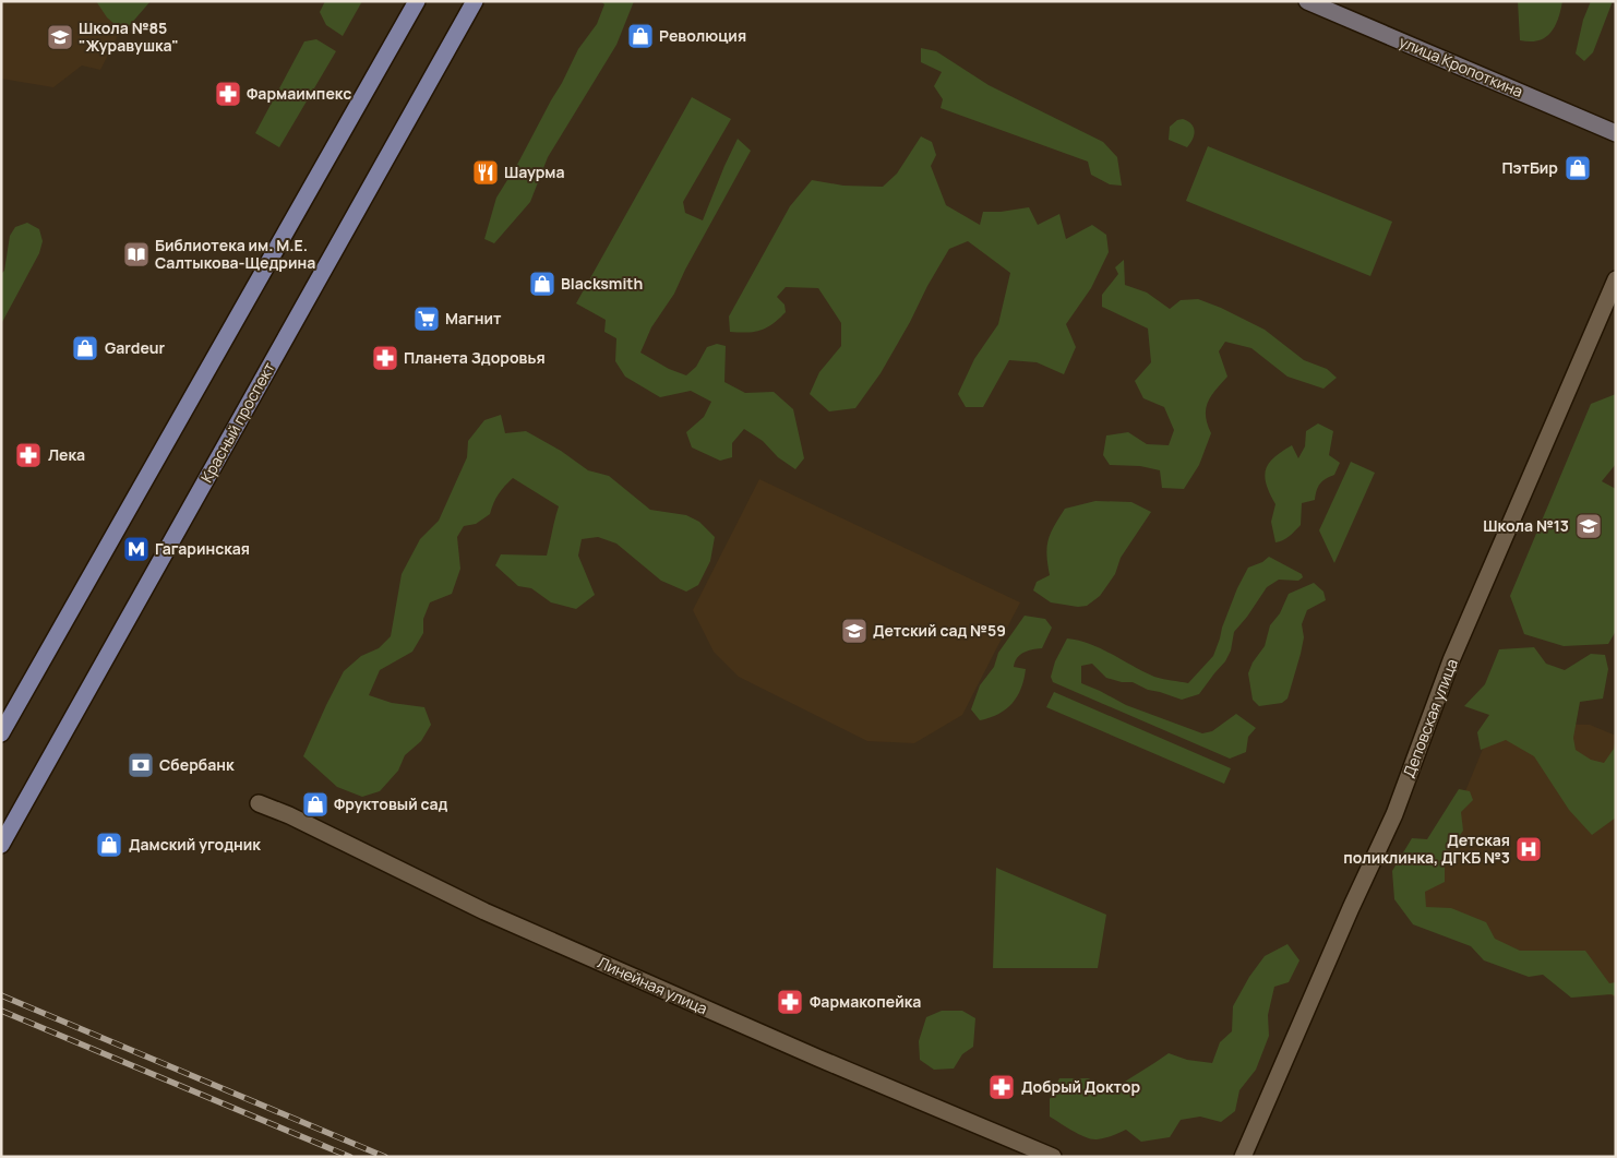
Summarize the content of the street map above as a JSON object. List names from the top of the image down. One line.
{"streets":{"main road":["улица Кропоткина","Красный проспект"],"street":["Деповская улица","Линейная улица"]},"places":{"shop":["Революция","ПэтБир","Blacksmith","Gardeur","Фруктовый сад","Дамский угодник"],"school or university":["Школа №85 \"Журавушка\"","Школа №13","Детский сад №59"],"pharmacy":["Фармаимпекс","Планета Здоровья","Лека","Фармакопейка","Добрый Доктор"],"restaurant":["Шаурма"],"library":["Библиотека им. М.Е. Салтыкова-Щедрина"],"supermarket":["Магнит"],"metro station":["Гагаринская"],"bank":["Сбербанк"],"hospital":["Детская поликлинка, ДГКБ №3"]}}
